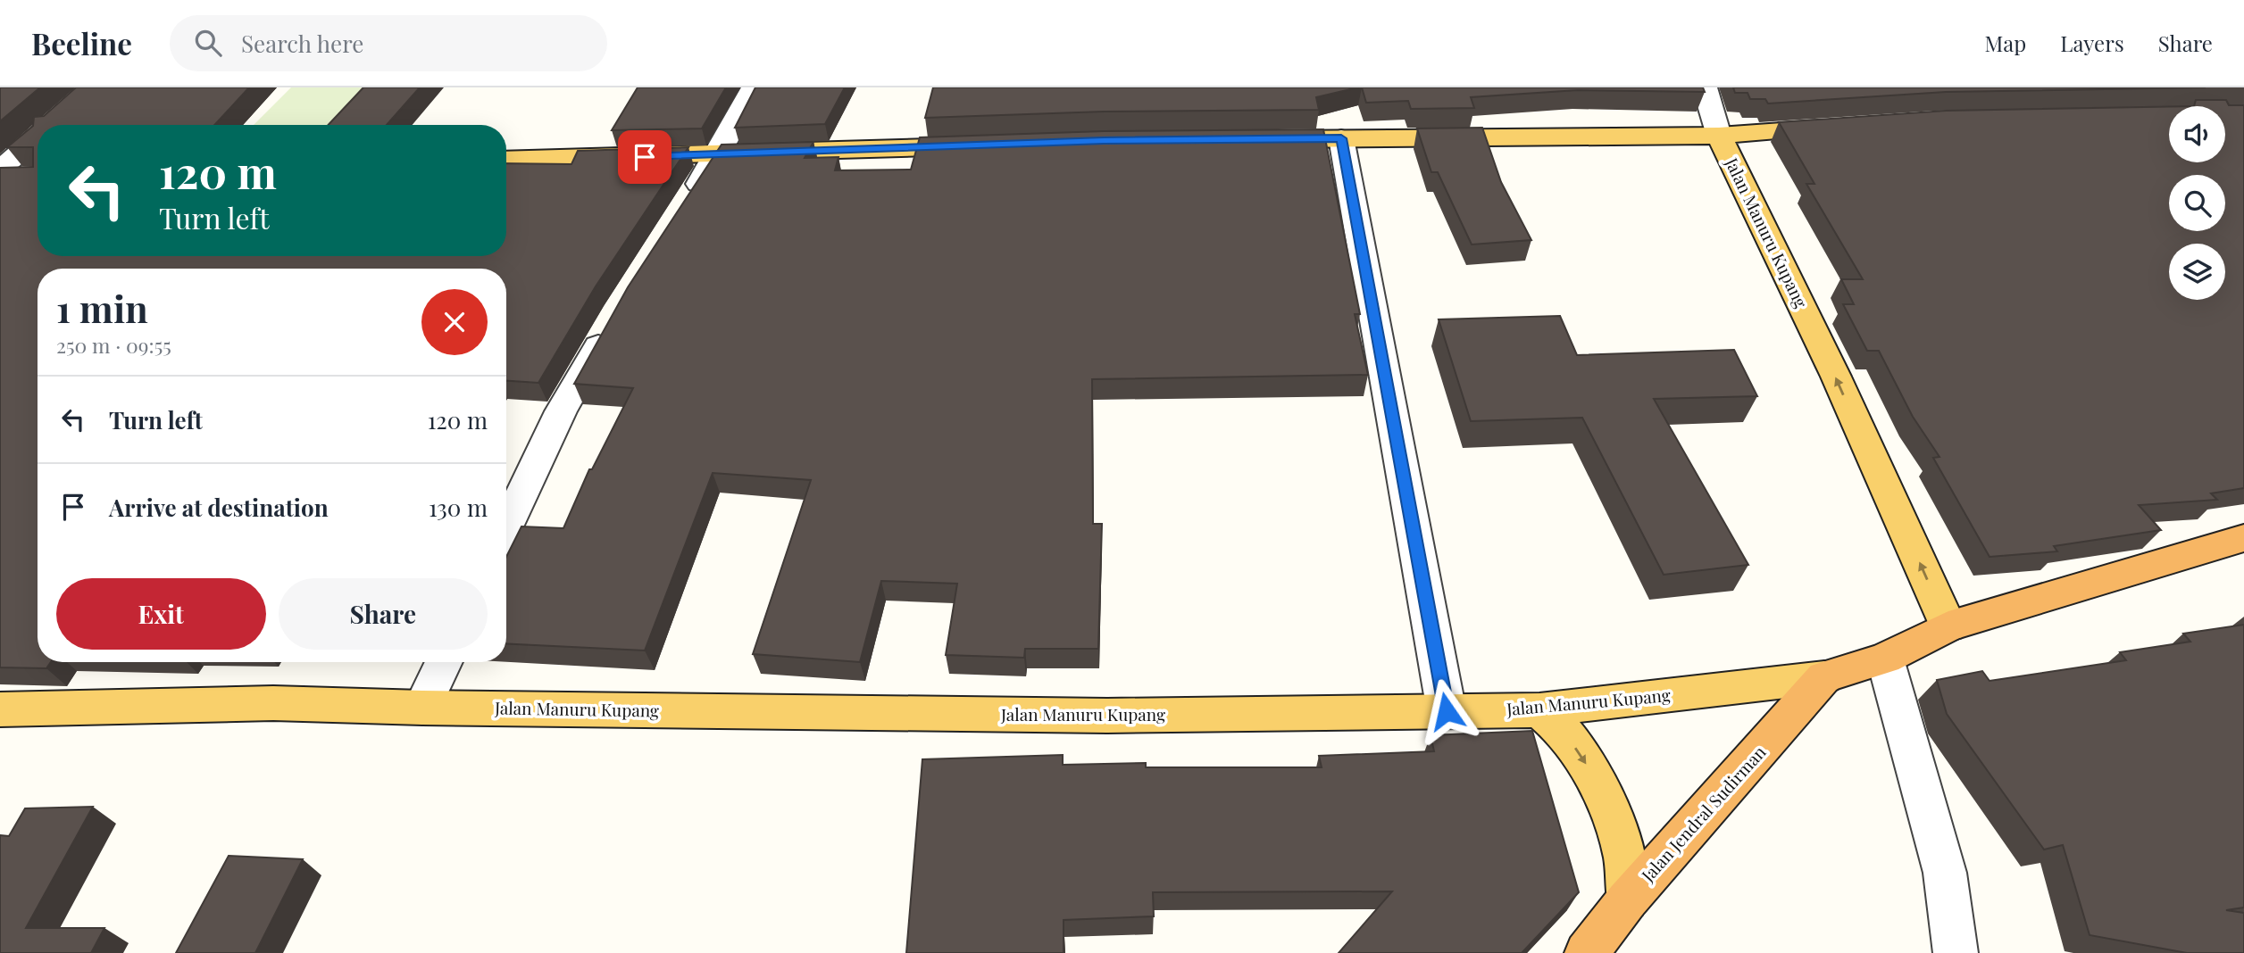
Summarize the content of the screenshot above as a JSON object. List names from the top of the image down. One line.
{"streets":{"highway":["Jalan Manuru Kupang","Jalan Jendral Sudirman"]},"crossings":[["Jalan Manuru Kupang","Jalan Jendral Sudirman"]],"page":{"header":"Beeline","search":"Search here","nav":["Map","Layers","Share"],"turn":["120 m","Turn left"],"heading":["1 min","250 m · 09:55"],"list":[{"name":"Turn left","value":"120 m"},{"name":"Arrive at destination","value":"130 m"}],"buttons":["Exit","Share"]}}
